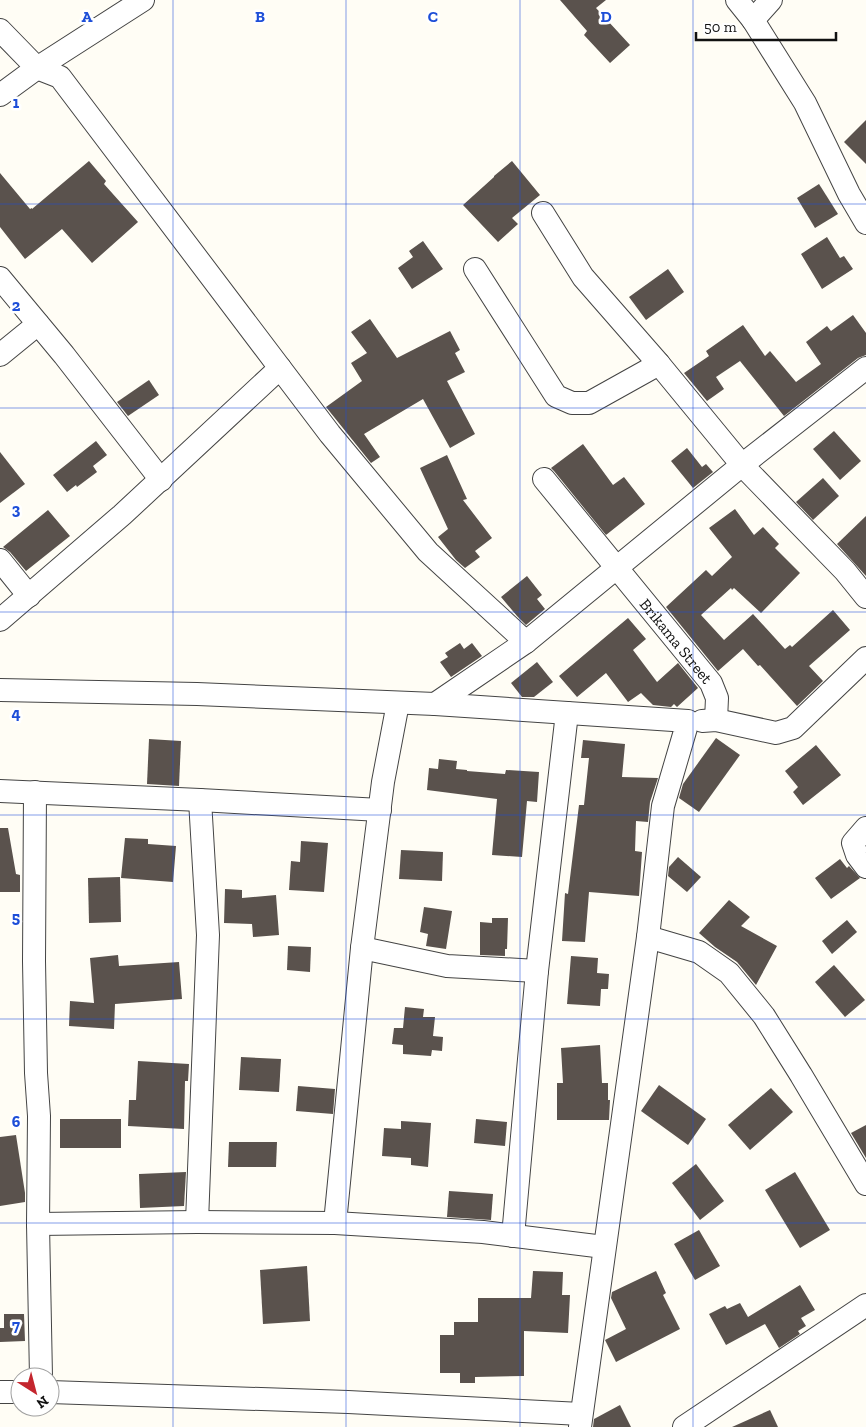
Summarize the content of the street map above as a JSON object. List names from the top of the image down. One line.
{"streets":{"street":["Brikama Street"]},"scale_bar":"50 m","north":"bottom right","grid":{"columns":["A","B","C","D"],"rows":["1","2","3","4","5","6","7"]}}
